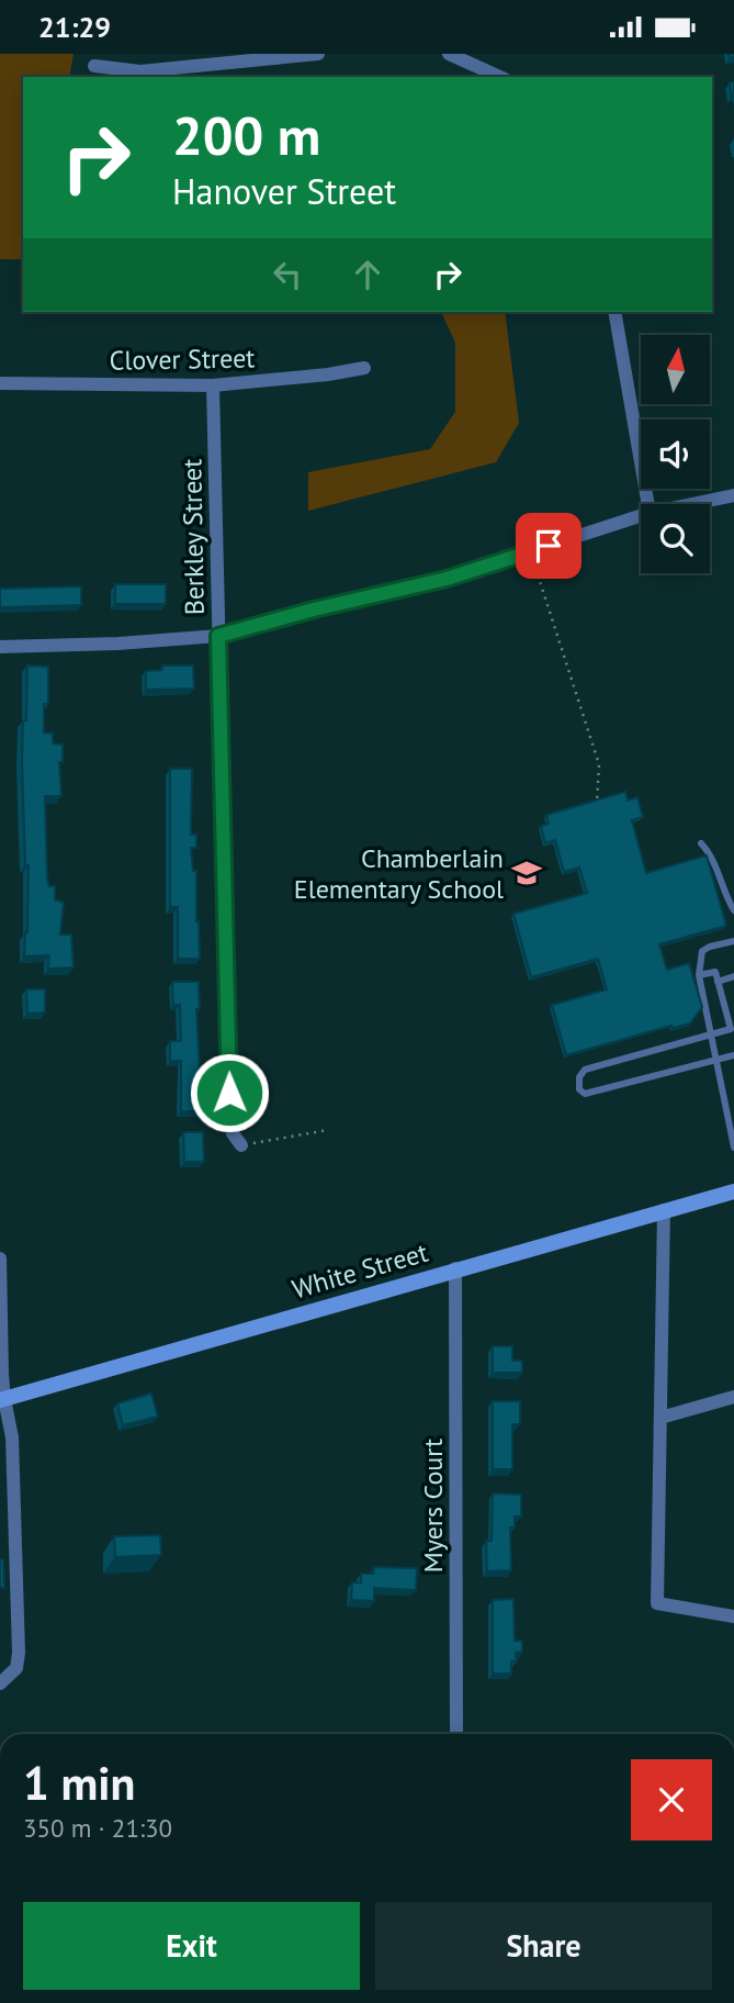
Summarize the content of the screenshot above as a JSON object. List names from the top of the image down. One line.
{"streets":{"street":["Clover Street","Berkley Street","White Street","Myers Court"]},"crossings":[["Clover Street","Berkley Street"],["White Street","Myers Court"]],"places":{"school or university":["Chamberlain Elementary School"]},"north":"top","page":{"status":"21:29","turn":["200 m","Hanover Street"],"heading":["1 min","350 m · 21:30"],"buttons":["Exit","Share"]}}
